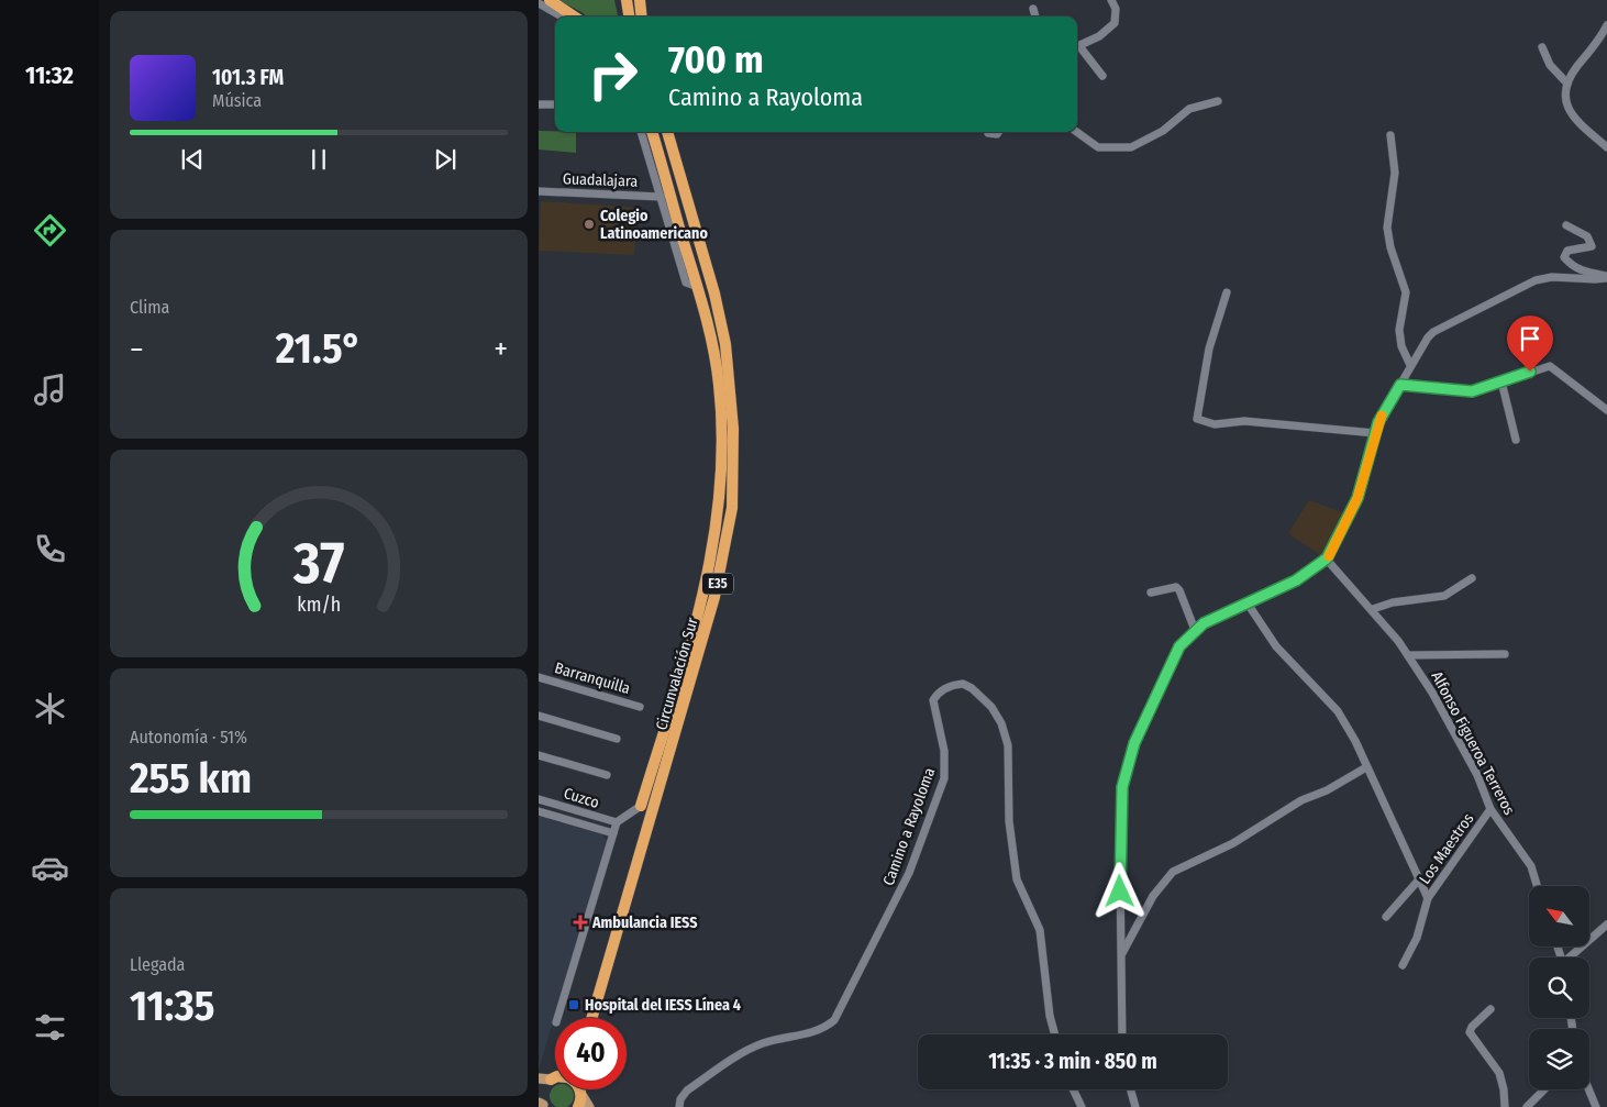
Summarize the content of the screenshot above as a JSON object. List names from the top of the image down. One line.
{"streets":{"highway":["E35","Circunvalación Sur"],"street":["Guadalajara","Barranquilla","Alfonso Figueroa Terreros","Cuzco","Camino a Rayoloma","Los Maestros"]},"crossings":[["Alfonso Figueroa Terreros","Los Maestros"]],"places":{"other":["Colegio Latinoamericano"],"health":["Ambulancia IESS"],"transit":["Hospital del IESS Línea 4"]},"north":"top left","page":{"tabs":"11:32","turn":["700 m","Camino a Rayoloma"],"song":["101.3 FM","Música"],"tile":["Clima",["Autonomía · 51%","255 km"],["Llegada","11:35"]],"heat":["−","21.5°","+"],"limit":"40","trip":"11:35 · 3 min · 850 m","gauge":["37","km/h"]}}
